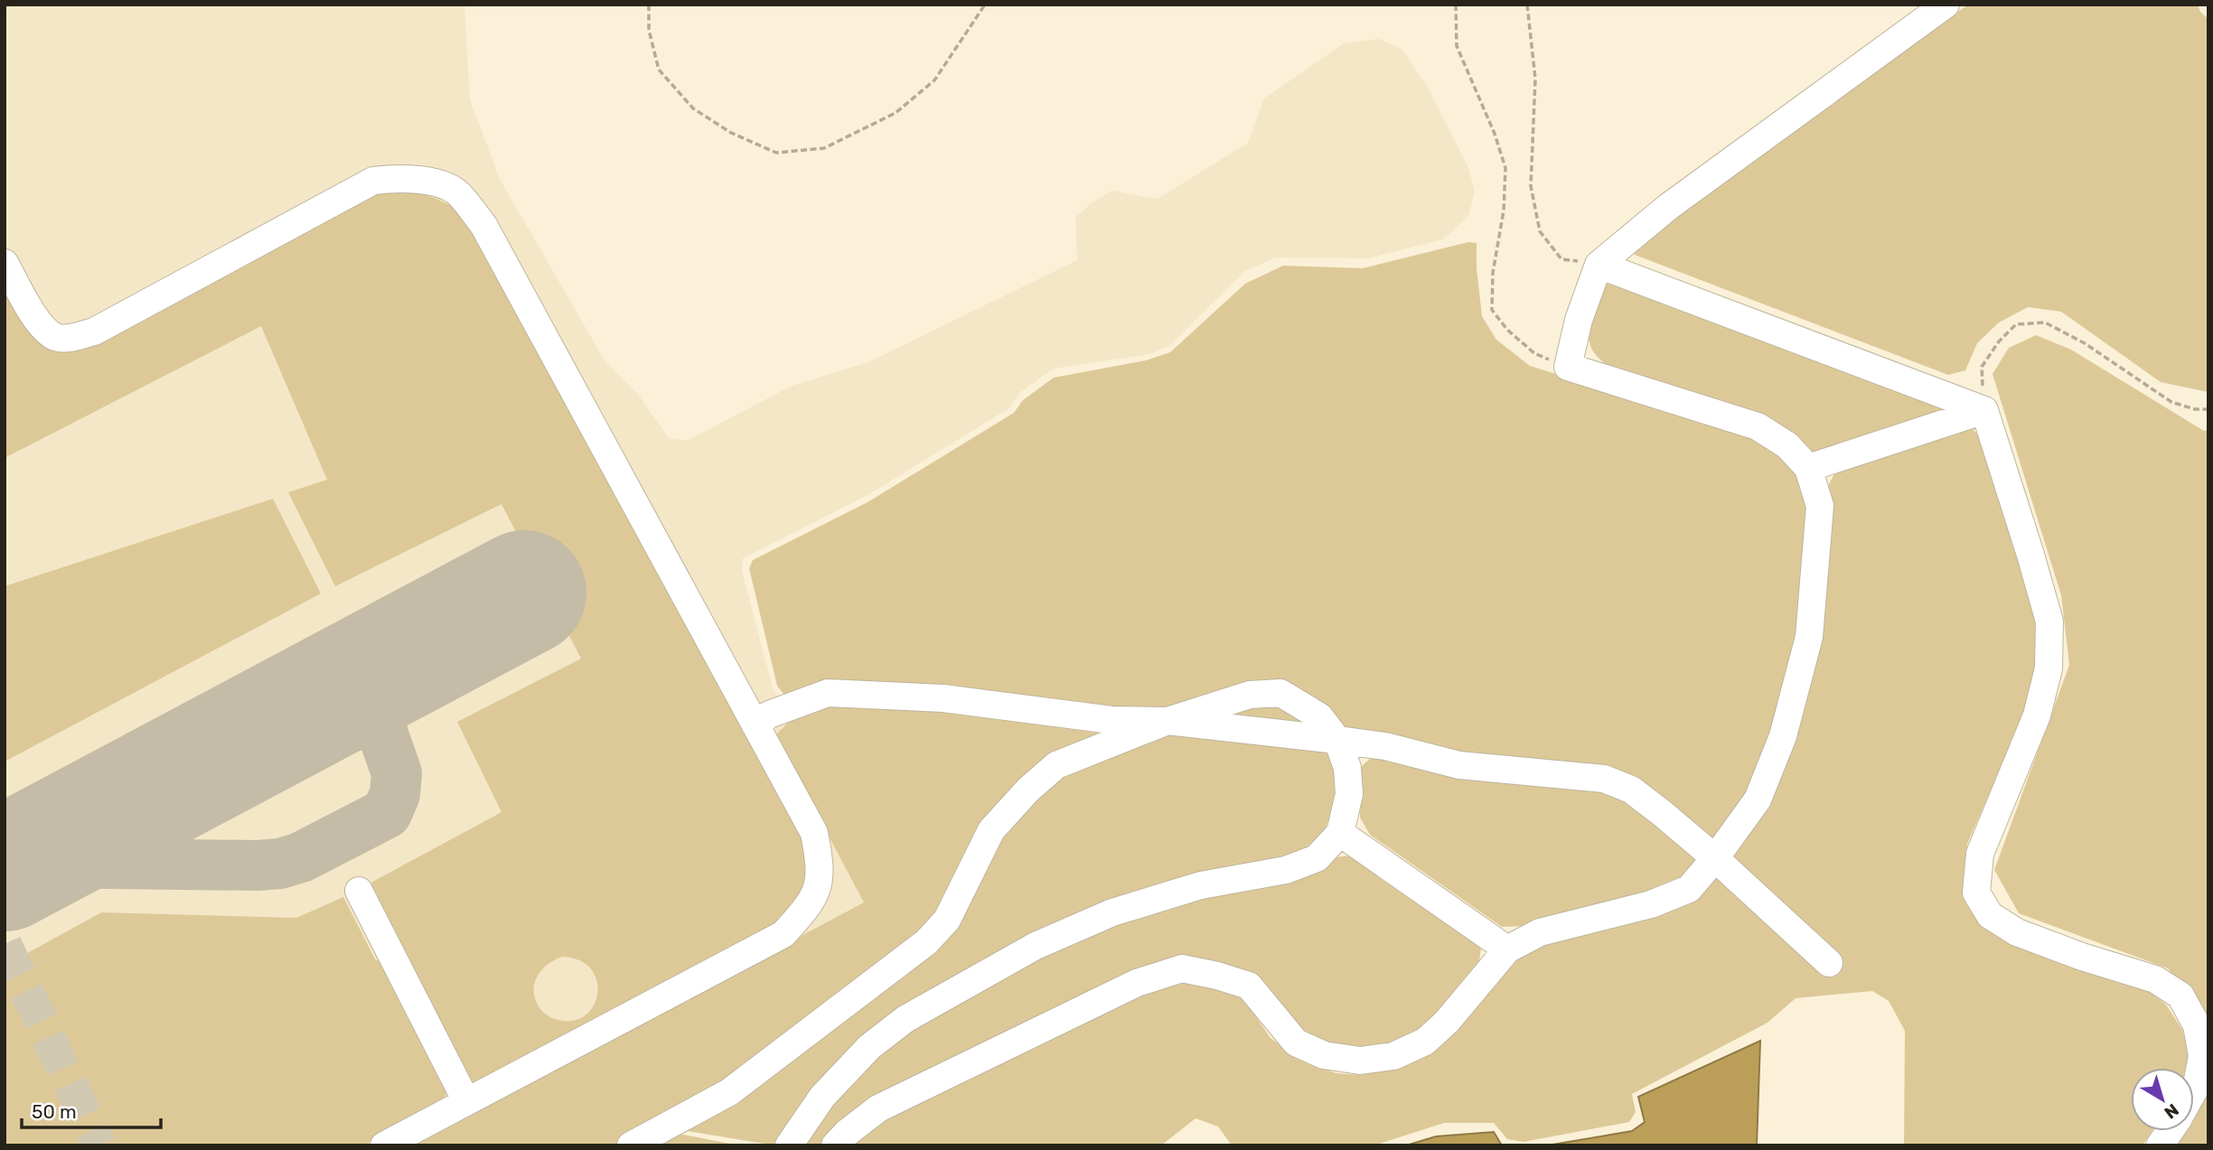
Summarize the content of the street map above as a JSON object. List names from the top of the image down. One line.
{"scale_bar":"50 m","north":"bottom right"}
